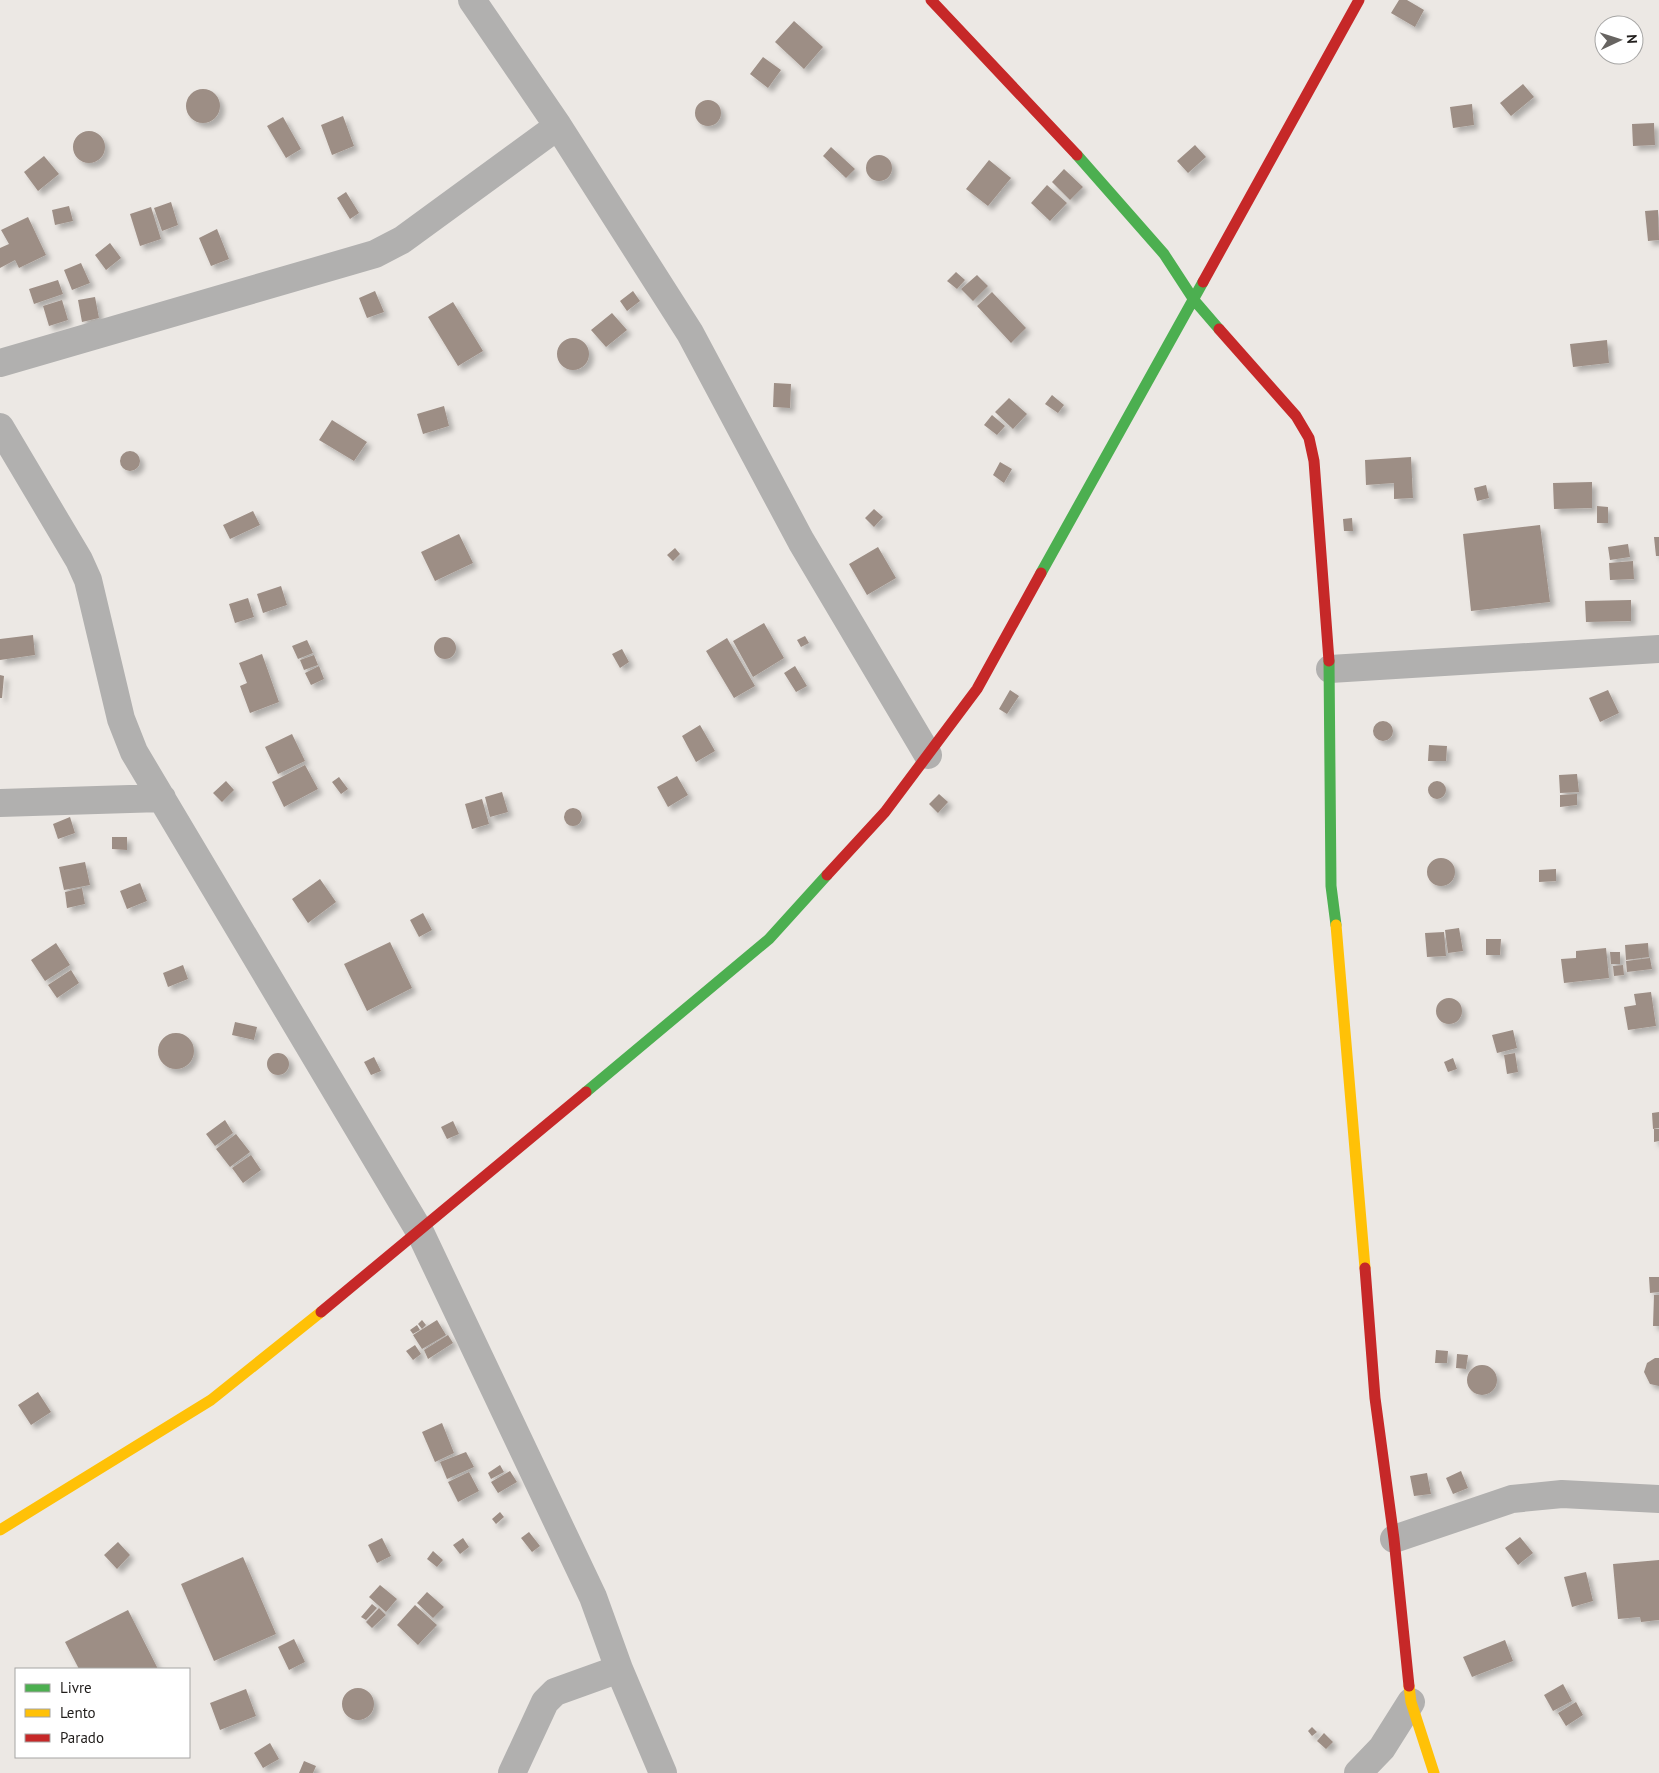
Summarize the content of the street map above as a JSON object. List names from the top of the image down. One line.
{"legend":["Livre","Lento","Parado"],"north":"right"}
